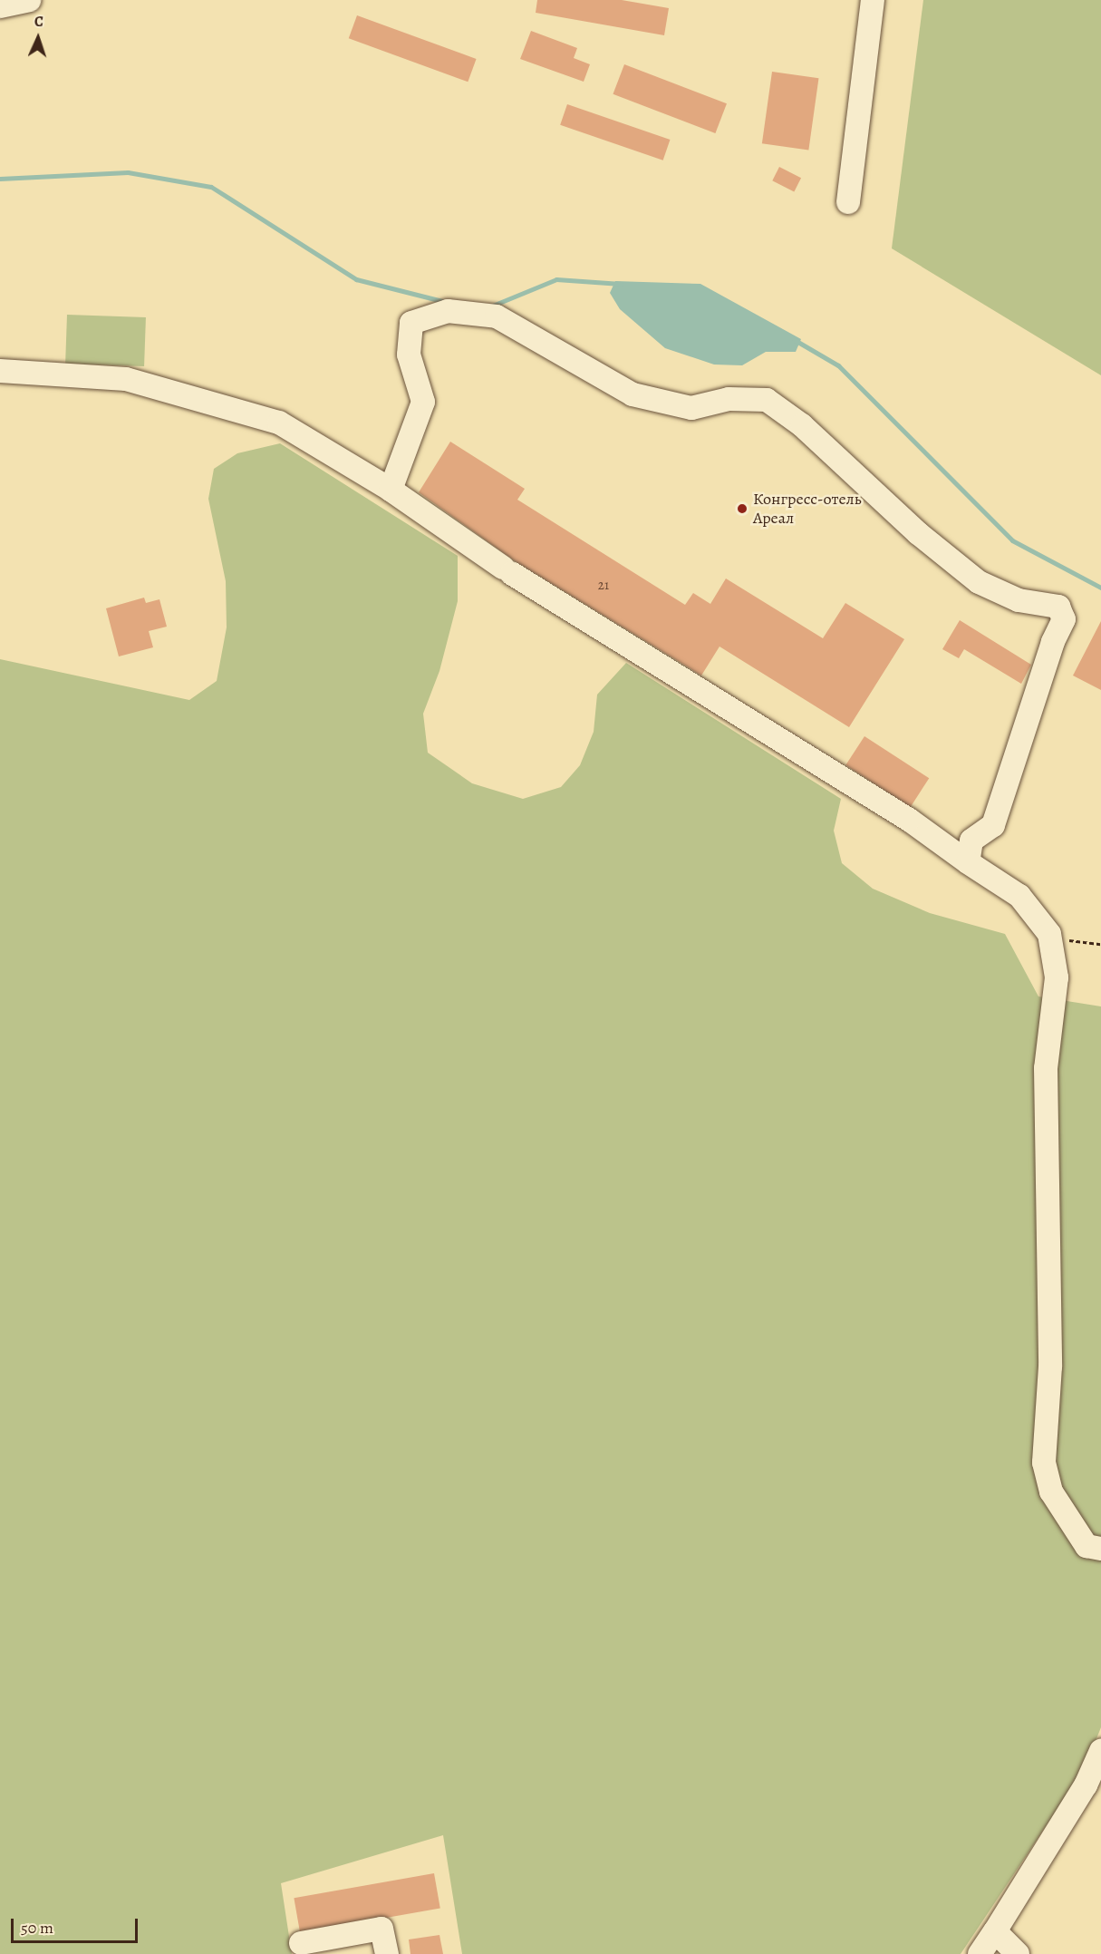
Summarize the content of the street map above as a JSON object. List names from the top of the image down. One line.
{"places":["Конгресс-отель Ареал"],"house_numbers":["21"],"scale_bar":"50 m","north":"top"}
